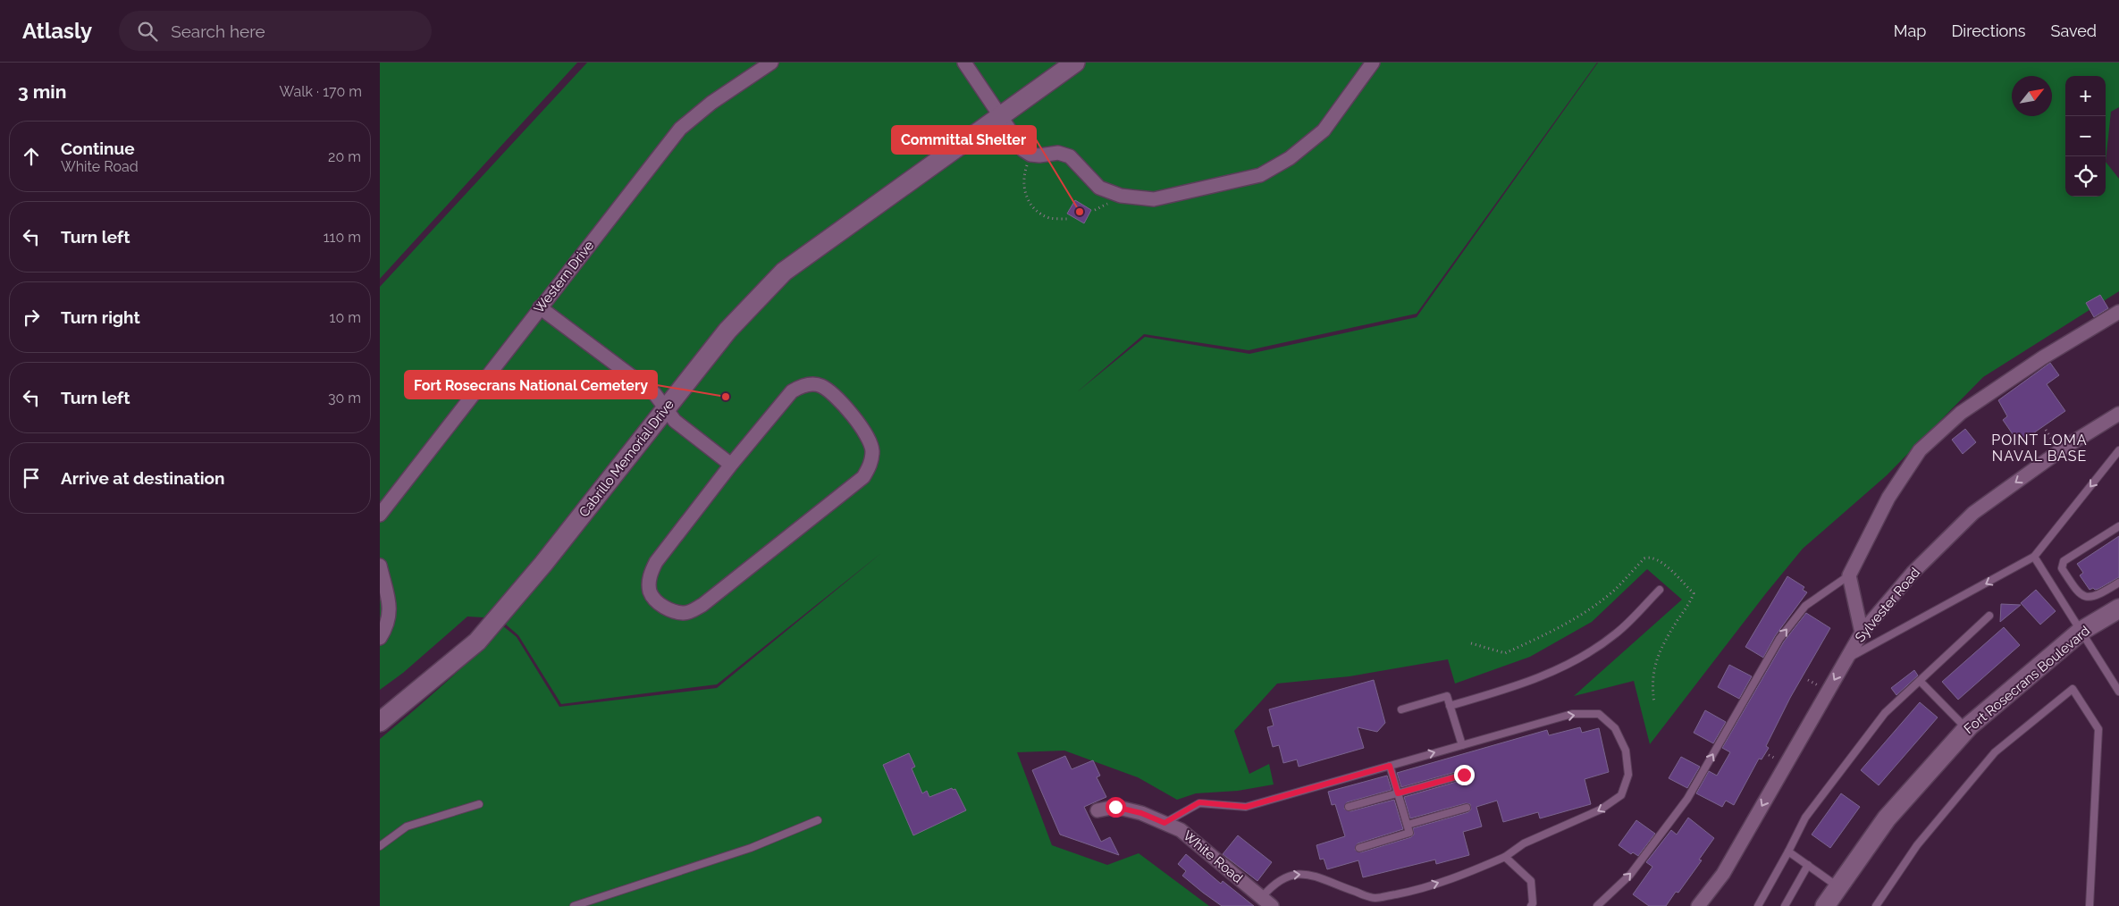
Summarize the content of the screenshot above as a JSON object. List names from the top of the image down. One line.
{"streets":{"main road":["Cabrillo Memorial Drive","Fort Rosecrans Boulevard"],"street":["Western Drive","Sylvester Road","White Road"]},"districts":["POINT LOMA NAVAL BASE"],"places":["Committal Shelter","Fort Rosecrans National Cemetery"],"north":"top right","page":{"header":"Atlasly","search":"Search here","nav":["Map","Directions","Saved"],"heading":["3 min","Walk · 170 m"],"map_buttons":["+","−"],"list":[["Continue","White Road","20 m"],["Turn left","110 m"],["Turn right","10 m"],["Turn left","30 m"],"Arrive at destination"]}}
